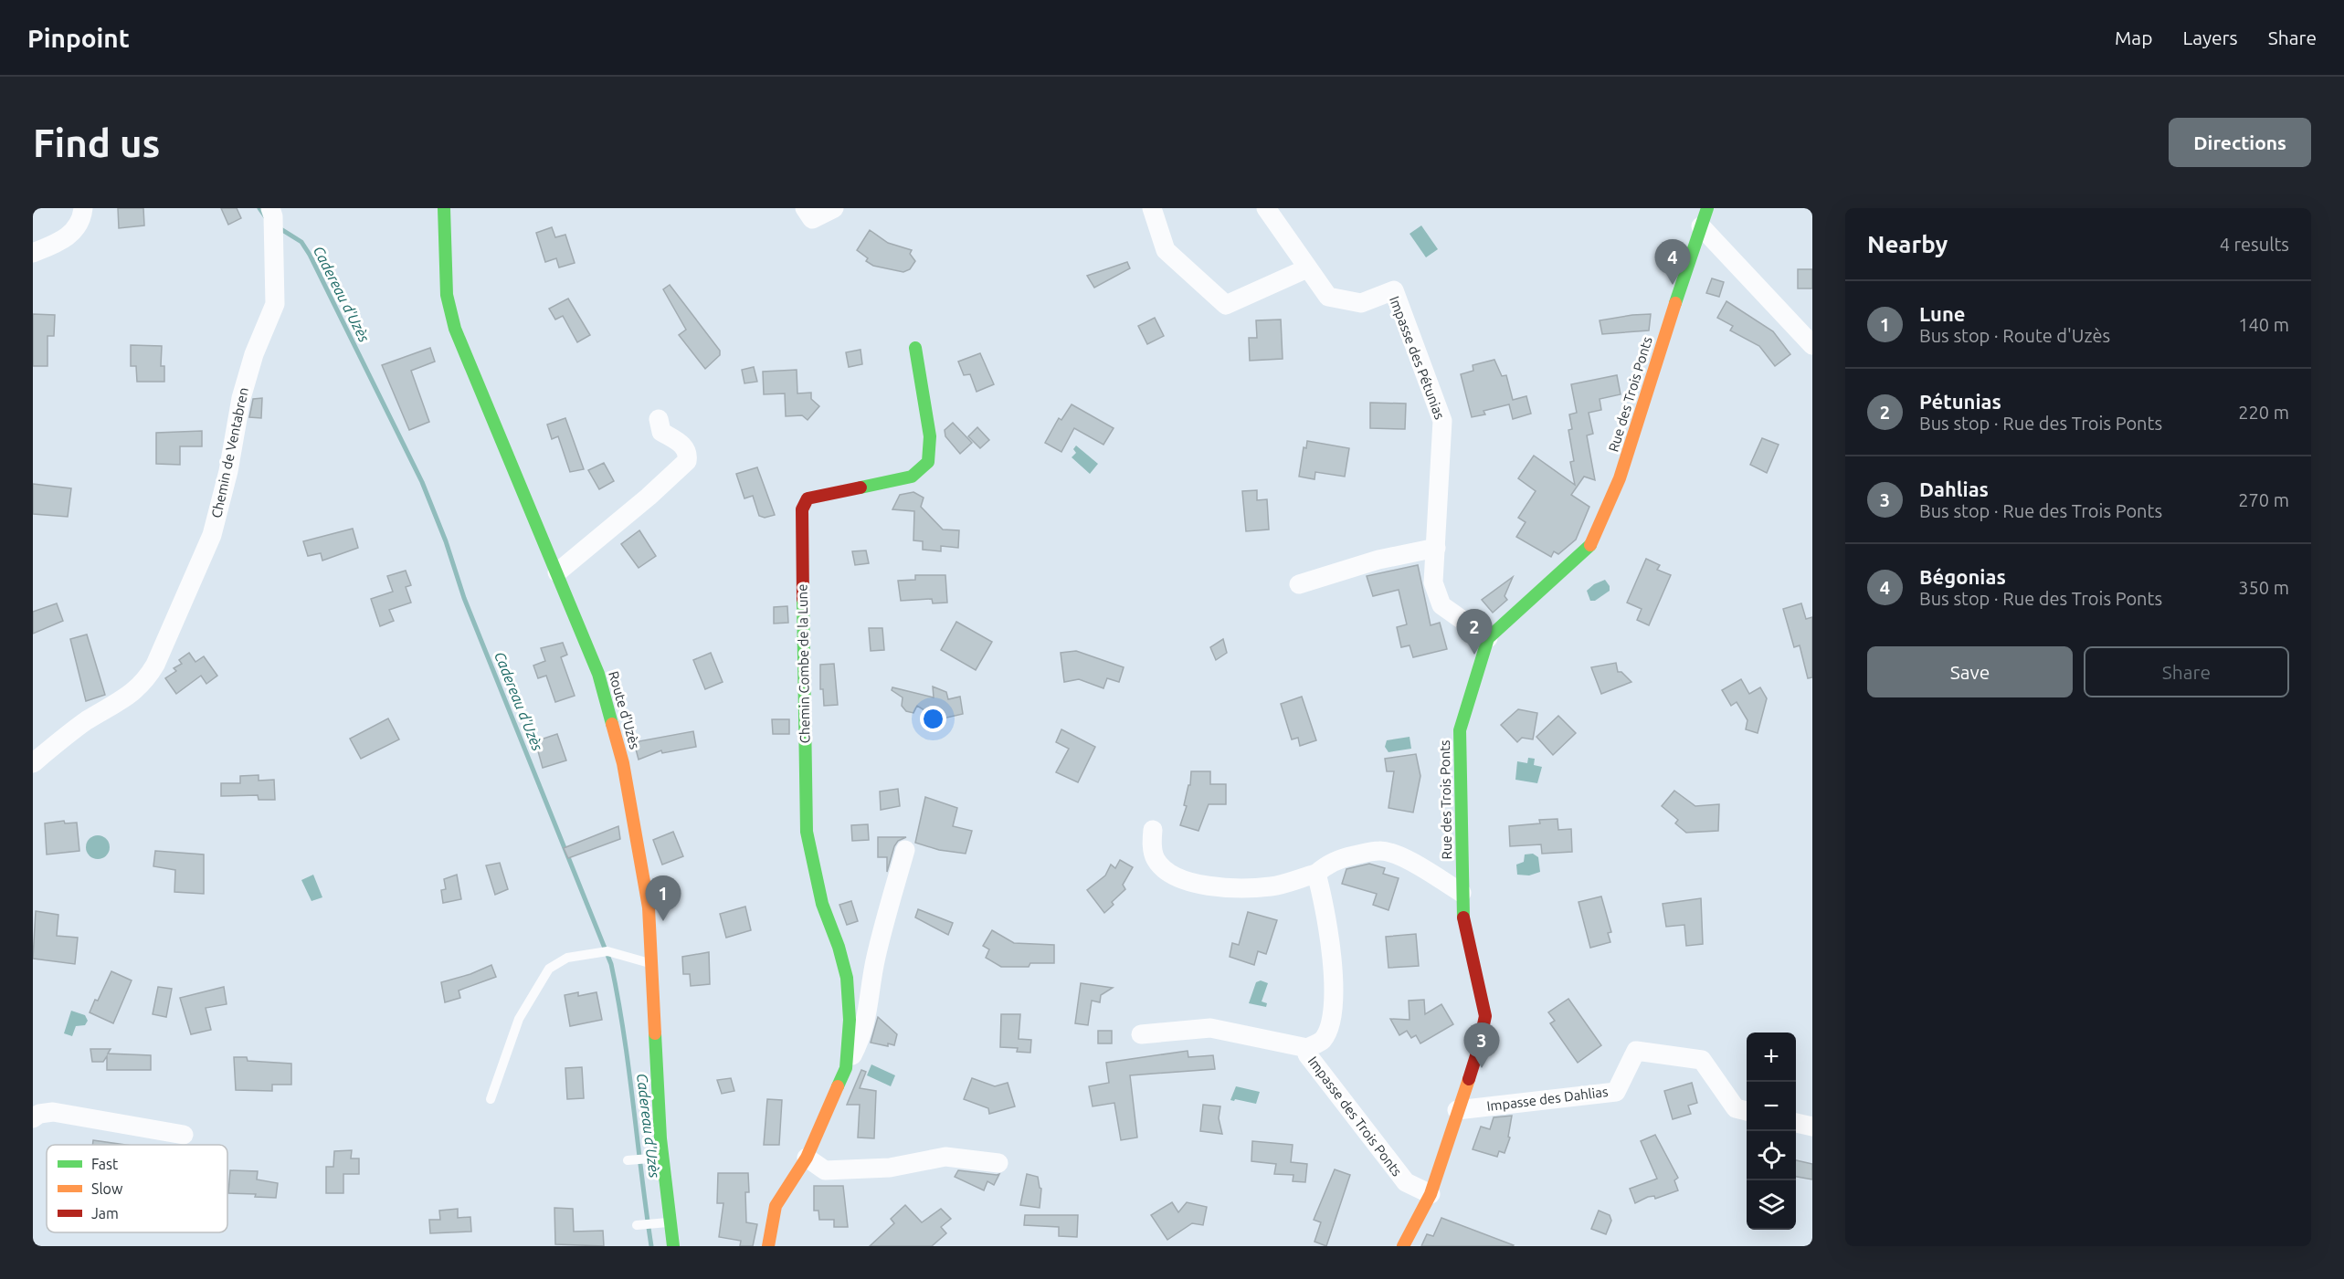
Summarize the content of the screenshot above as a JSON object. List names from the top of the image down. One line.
{"streets":{"street":["Impasse des Pétunias","Rue des Trois Ponts","Chemin de Ventabren","Chemin Combe de la Lune","Route d'Uzès","Impasse des Dahlias","Impasse des Trois Ponts"]},"crossings":[["Impasse des Pétunias","Rue des Trois Ponts"],["Rue des Trois Ponts","Impasse des Dahlias"],["Rue des Trois Ponts","Impasse des Trois Ponts"]],"water":["Cadereau d'Uzès"],"legend":["Fast","Slow","Jam"],"page":{"header":"Pinpoint","nav":["Map","Layers","Share"],"buttons":["Directions",["Save","Share"]],"title":"Find us","heading":["Nearby","4 results"],"pins":["4","2","1","3"],"list":[{"mark":"1","name":"Lune","note":"Bus stop · Route d'Uzès","value":"140 m"},{"mark":"2","name":"Pétunias","note":"Bus stop · Rue des Trois Ponts","value":"220 m"},{"mark":"3","name":"Dahlias","note":"Bus stop · Rue des Trois Ponts","value":"270 m"},{"mark":"4","name":"Bégonias","note":"Bus stop · Rue des Trois Ponts","value":"350 m"}],"map_buttons":["+","−"]}}
